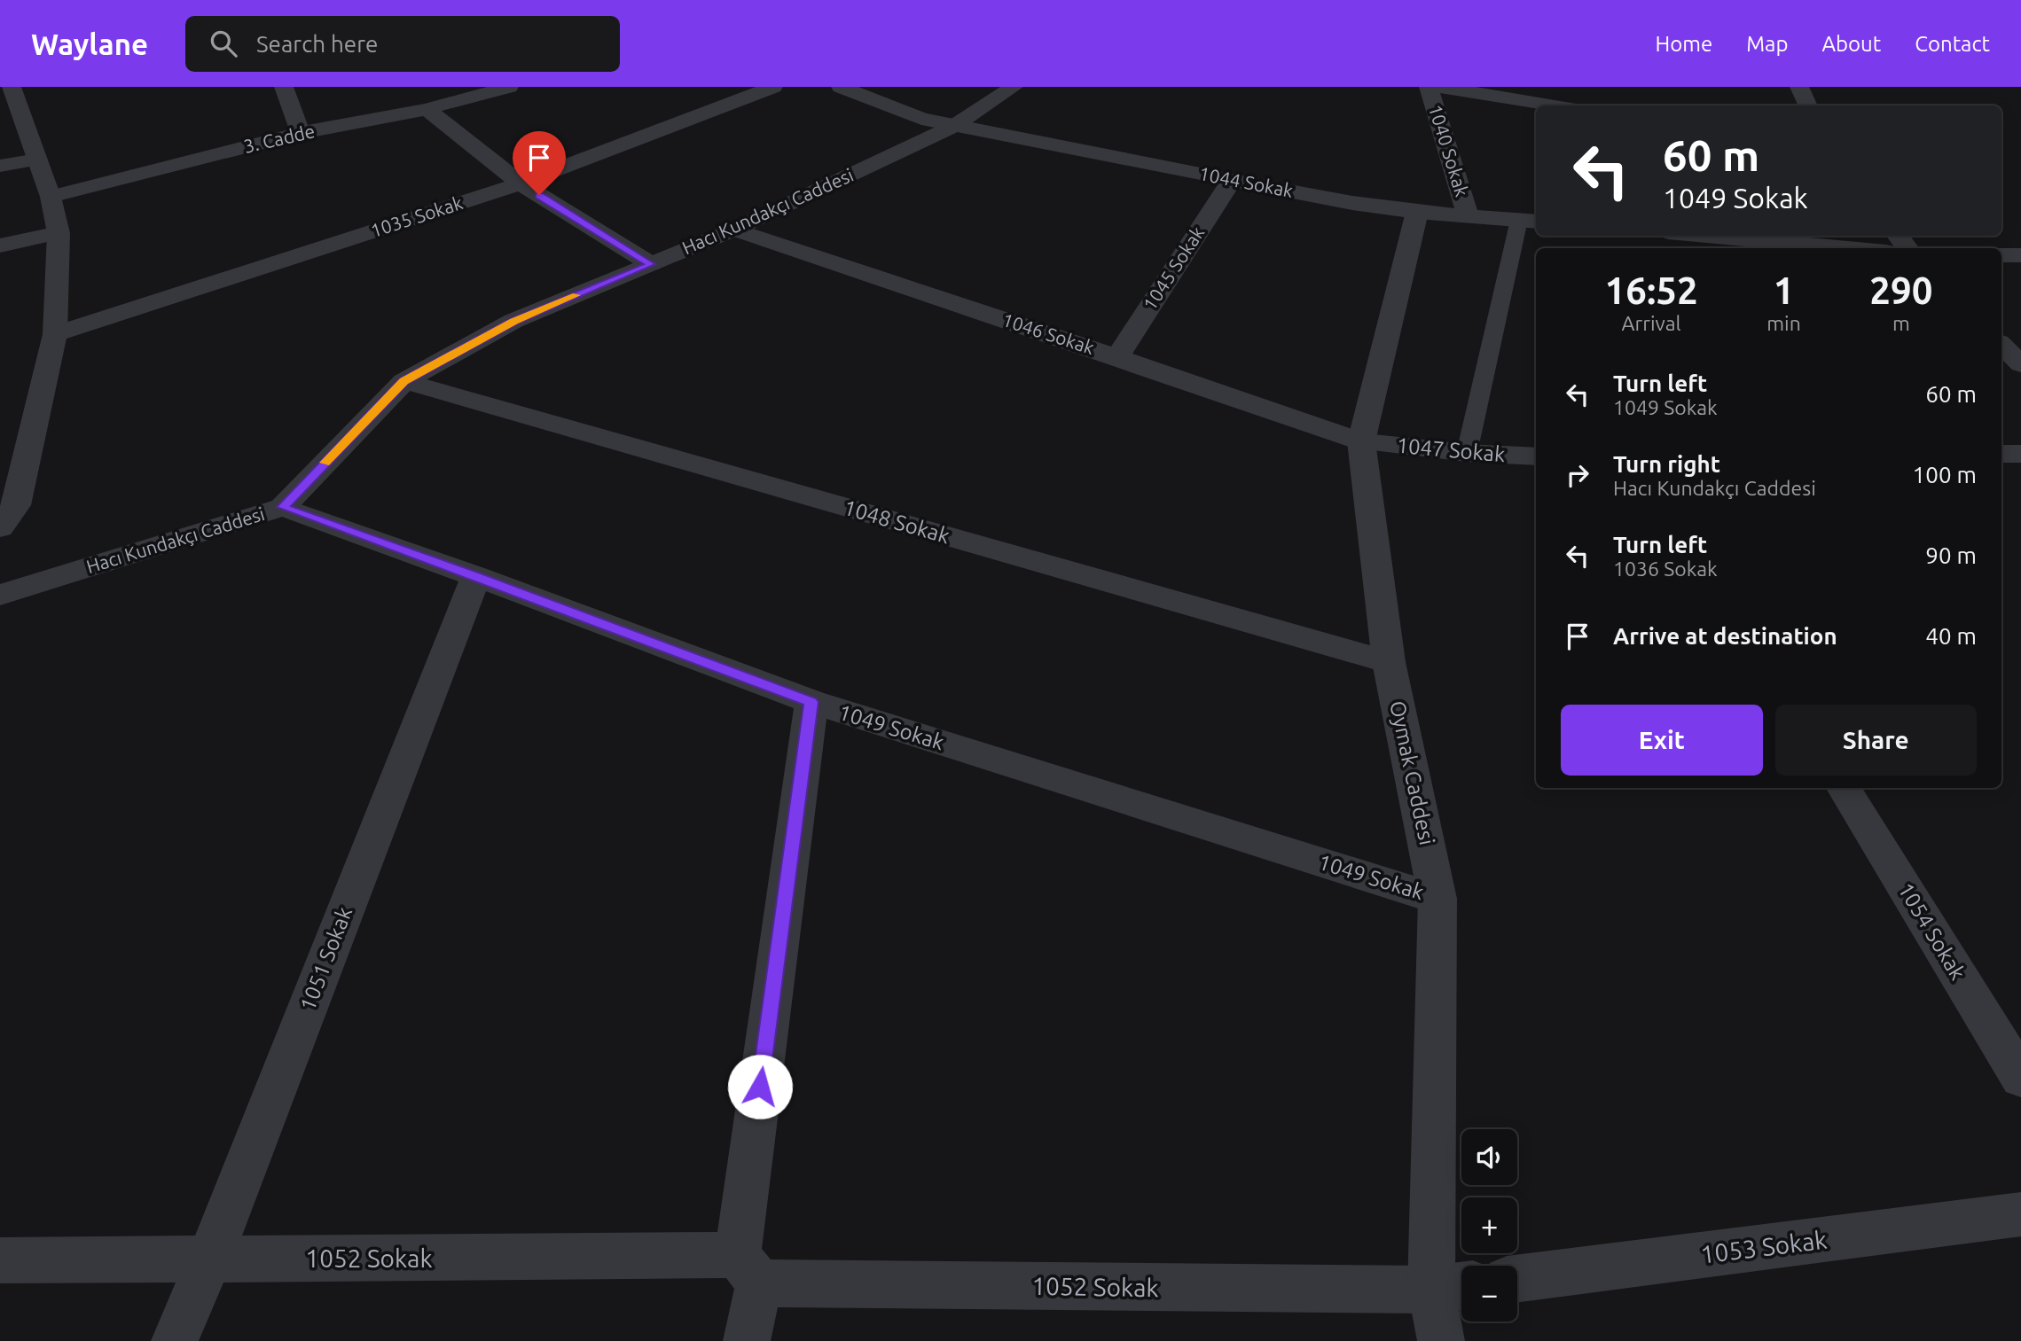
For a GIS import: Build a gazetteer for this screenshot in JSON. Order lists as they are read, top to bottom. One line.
{"streets":{"street":["3. Cadde","1040 Sokak","1044 Sokak","Hacı Kundakçı Caddesi","1035 Sokak","1045 Sokak","1046 Sokak","1047 Sokak","1048 Sokak","1049 Sokak","Oymak Caddesi","1054 Sokak","1051 Sokak","1053 Sokak","1052 Sokak"]},"crossings":[["1040 Sokak","1044 Sokak"],["1044 Sokak","Hacı Kundakçı Caddesi"],["1044 Sokak","1045 Sokak"],["1044 Sokak","Oymak Caddesi"],["Hacı Kundakçı Caddesi","1046 Sokak"],["Hacı Kundakçı Caddesi","1048 Sokak"],["Hacı Kundakçı Caddesi","1049 Sokak"],["1045 Sokak","1046 Sokak"],["1046 Sokak","1047 Sokak"],["1046 Sokak","Oymak Caddesi"],["1047 Sokak","Oymak Caddesi"],["1048 Sokak","Oymak Caddesi"],["1049 Sokak","Oymak Caddesi"],["1049 Sokak","1051 Sokak"],["Oymak Caddesi","1052 Sokak"],["1051 Sokak","1052 Sokak"]],"page":{"header":"Waylane","search":"Search here","nav":["Home","Map","About","Contact"],"turn":["60 m","1049 Sokak"],"eta":["16:52","Arrival","1","min","290","m"],"list":[{"name":"Turn left","note":"1049 Sokak","value":"60 m"},{"name":"Turn right","note":"Hacı Kundakçı Caddesi","value":"100 m"},{"name":"Turn left","note":"1036 Sokak","value":"90 m"},{"name":"Arrive at destination","value":"40 m"}],"buttons":["Exit","Share"],"map_buttons":["+","−"]}}
